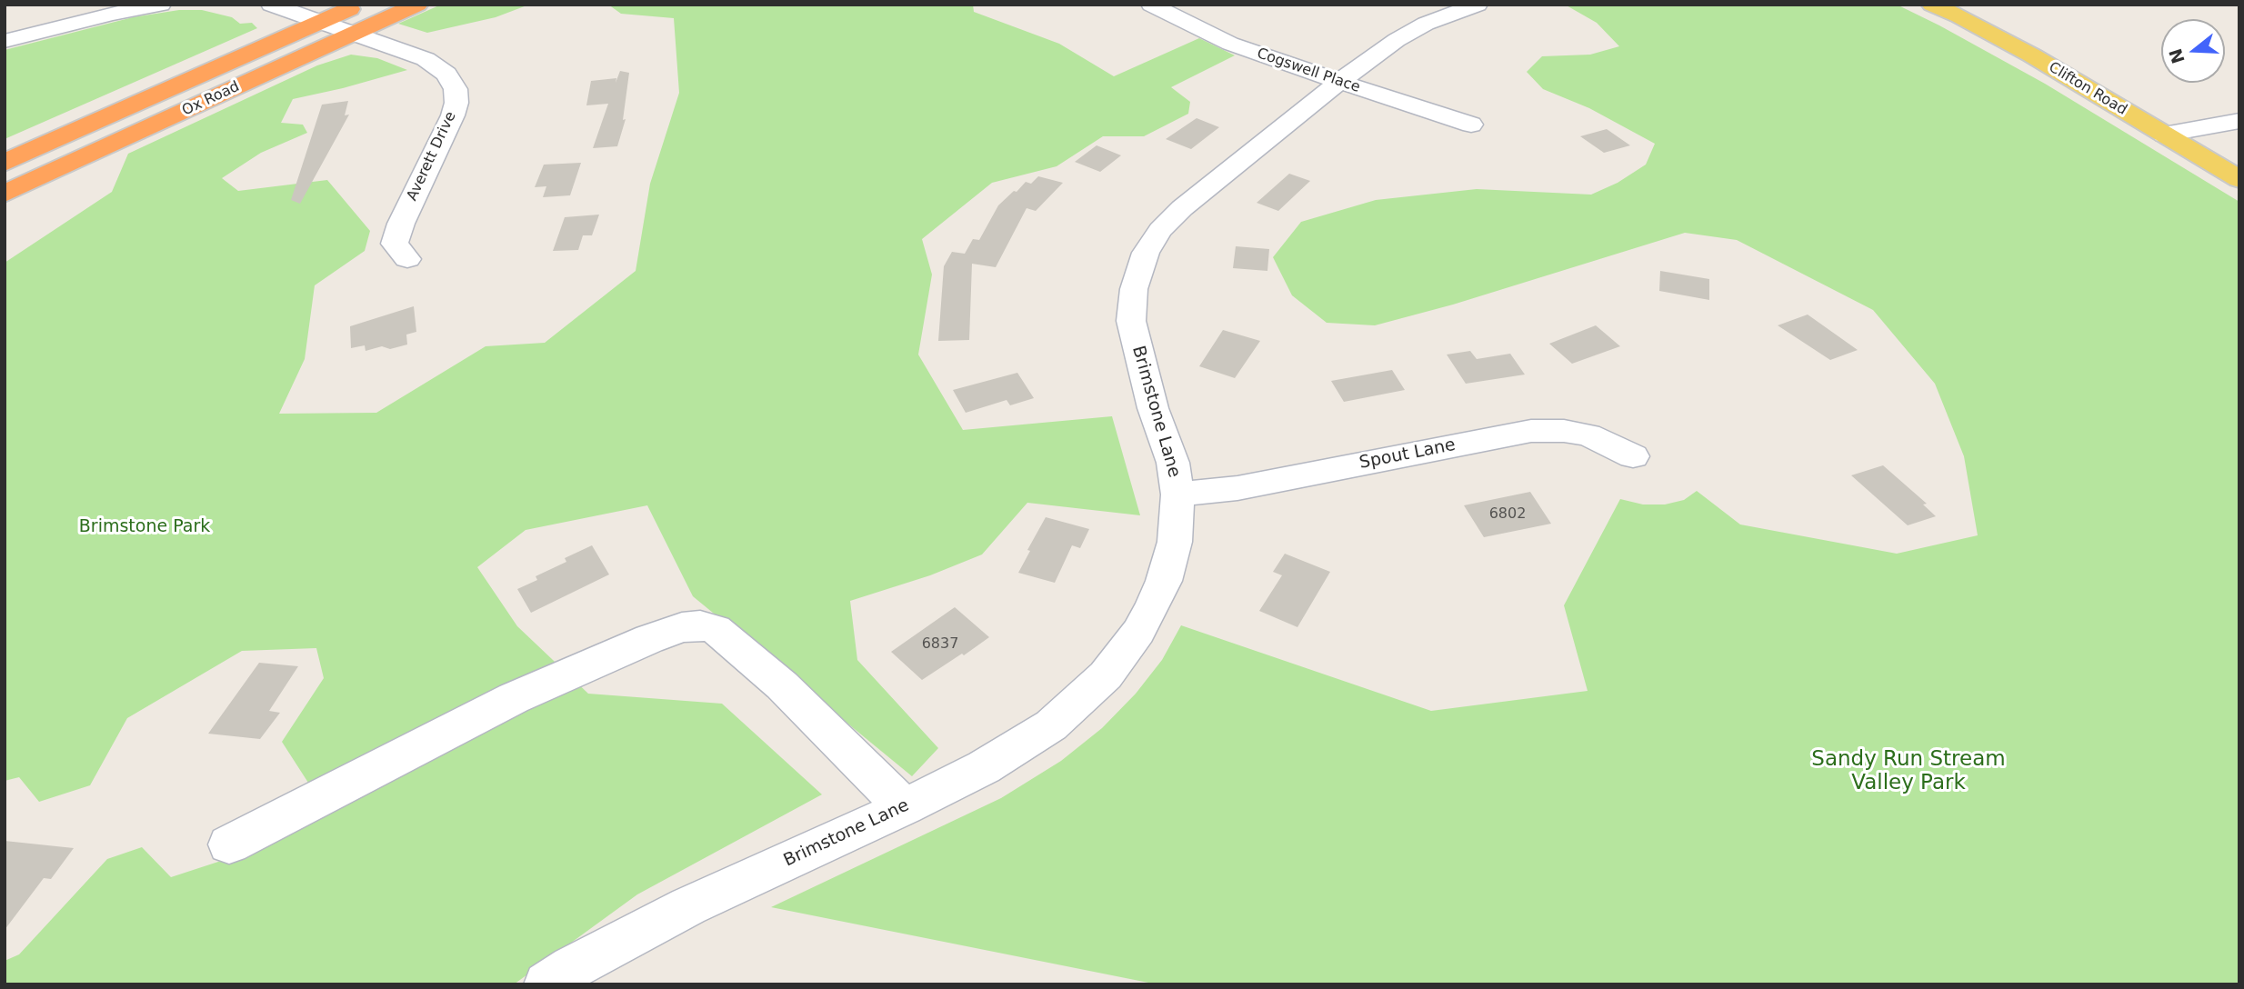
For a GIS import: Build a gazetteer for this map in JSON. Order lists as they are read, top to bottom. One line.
{"streets":{"highway":["Ox Road"],"main road":["Clifton Road"],"street":["Cogswell Place","Averett Drive","Brimstone Lane","Spout Lane"]},"crossings":[["Cogswell Place","Brimstone Lane"],["Ox Road","Averett Drive"],["Brimstone Lane","Spout Lane"]],"parks":["Brimstone Park","Sandy Run Stream Valley Park"],"house_numbers":["6802","6837"],"north":"left"}
